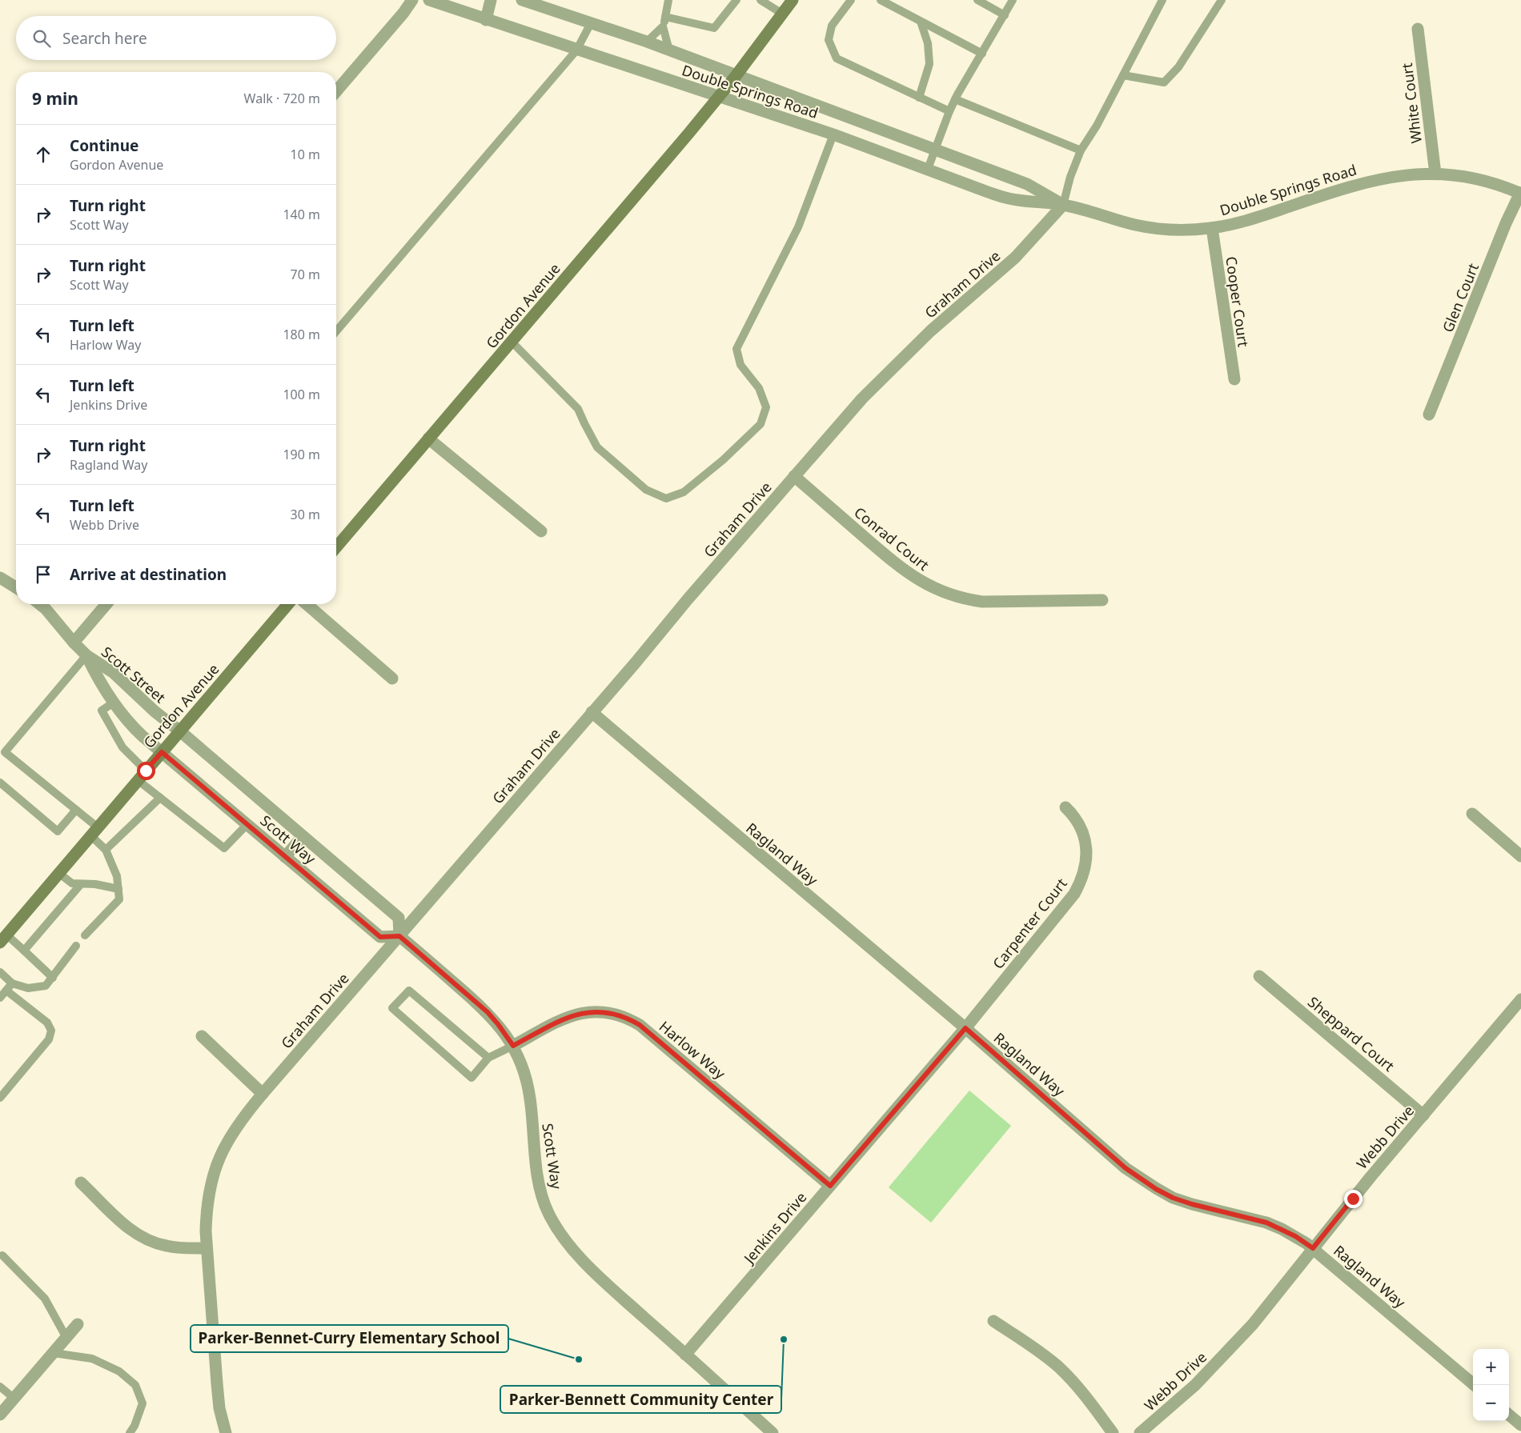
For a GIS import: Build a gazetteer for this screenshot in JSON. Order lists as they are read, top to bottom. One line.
{"streets":{"main road":["Gordon Avenue"],"street":["Double Springs Road","White Court","Graham Drive","Glen Court","Cooper Court","Conrad Court","Scott Street","Scott Way","Ragland Way","Carpenter Court","Sheppard Court","Harlow Way","Webb Drive","Jenkins Drive"]},"crossings":[["Double Springs Road","White Court"],["Double Springs Road","Graham Drive"],["Double Springs Road","Glen Court"],["Double Springs Road","Cooper Court"],["Double Springs Road","Gordon Avenue"],["Graham Drive","Conrad Court"],["Graham Drive","Scott Way"],["Graham Drive","Ragland Way"],["Gordon Avenue","Scott Street"],["Gordon Avenue","Scott Way"],["Scott Street","Scott Way"],["Scott Way","Harlow Way"],["Scott Way","Jenkins Drive"],["Ragland Way","Carpenter Court"],["Ragland Way","Webb Drive"],["Ragland Way","Jenkins Drive"],["Carpenter Court","Jenkins Drive"],["Sheppard Court","Webb Drive"],["Harlow Way","Jenkins Drive"]],"places":["Parker-Bennett Community Center","Parker-Bennet-Curry Elementary School"],"page":{"search":"Search here","heading":["9 min","Walk · 720 m"],"list":[["Continue","Gordon Avenue","10 m"],["Turn right","Scott Way","140 m"],["Turn right","Scott Way","70 m"],["Turn left","Harlow Way","180 m"],["Turn left","Jenkins Drive","100 m"],["Turn right","Ragland Way","190 m"],["Turn left","Webb Drive","30 m"],"Arrive at destination"],"map_buttons":["+","−"]}}
